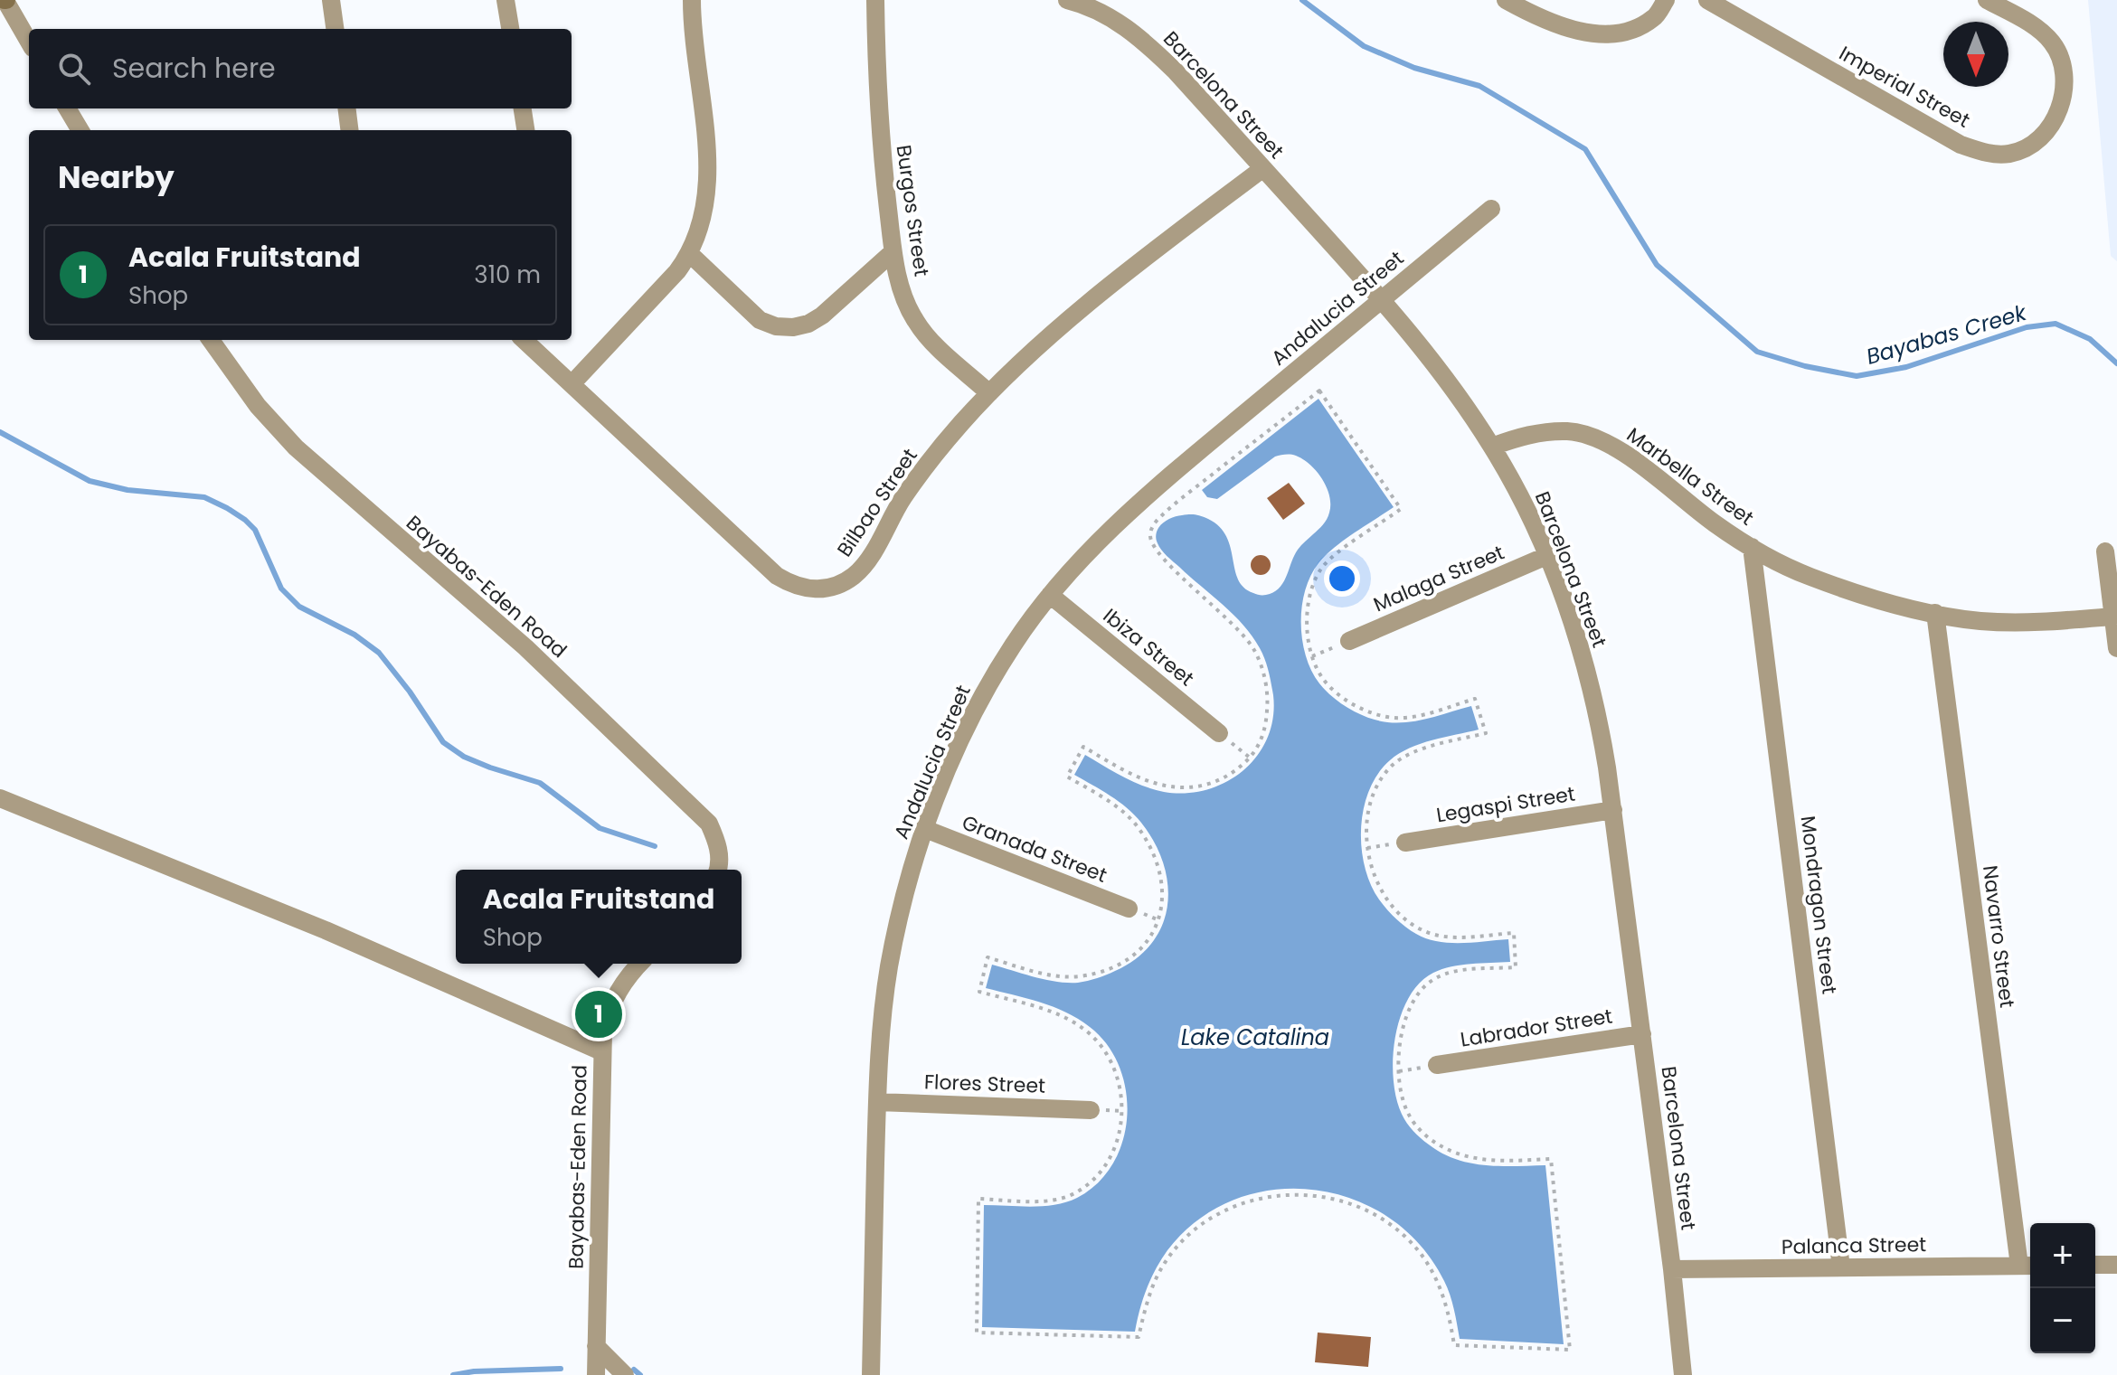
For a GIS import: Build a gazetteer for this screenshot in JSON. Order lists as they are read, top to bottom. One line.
{"streets":{"street":["Imperial Street","Barcelona Street","Burgos Street","Andalucia Street","Marbella Street","Bilbao Street","Malaga Street","Bayabas-Eden Road","Ibiza Street","Legaspi Street","Granada Street","Mondragon Street","Navarro Street","Labrador Street","Flores Street","Palanca Street"]},"crossings":[["Barcelona Street","Andalucia Street"],["Barcelona Street","Marbella Street"],["Barcelona Street","Bilbao Street"],["Barcelona Street","Malaga Street"],["Barcelona Street","Legaspi Street"],["Barcelona Street","Labrador Street"],["Barcelona Street","Palanca Street"],["Burgos Street","Bilbao Street"],["Andalucia Street","Ibiza Street"],["Andalucia Street","Granada Street"],["Andalucia Street","Flores Street"],["Marbella Street","Mondragon Street"],["Marbella Street","Navarro Street"],["Mondragon Street","Palanca Street"],["Navarro Street","Palanca Street"]],"water":["Bayabas Creek","Lake Catalina"],"north":"bottom","page":{"search":"Search here","heading":"Nearby","list":[{"mark":"1","name":"Acala Fruitstand","note":"Shop","value":"310 m"}],"popup":["Acala Fruitstand","Shop"],"pins":"1","map_buttons":["+","−"]}}
